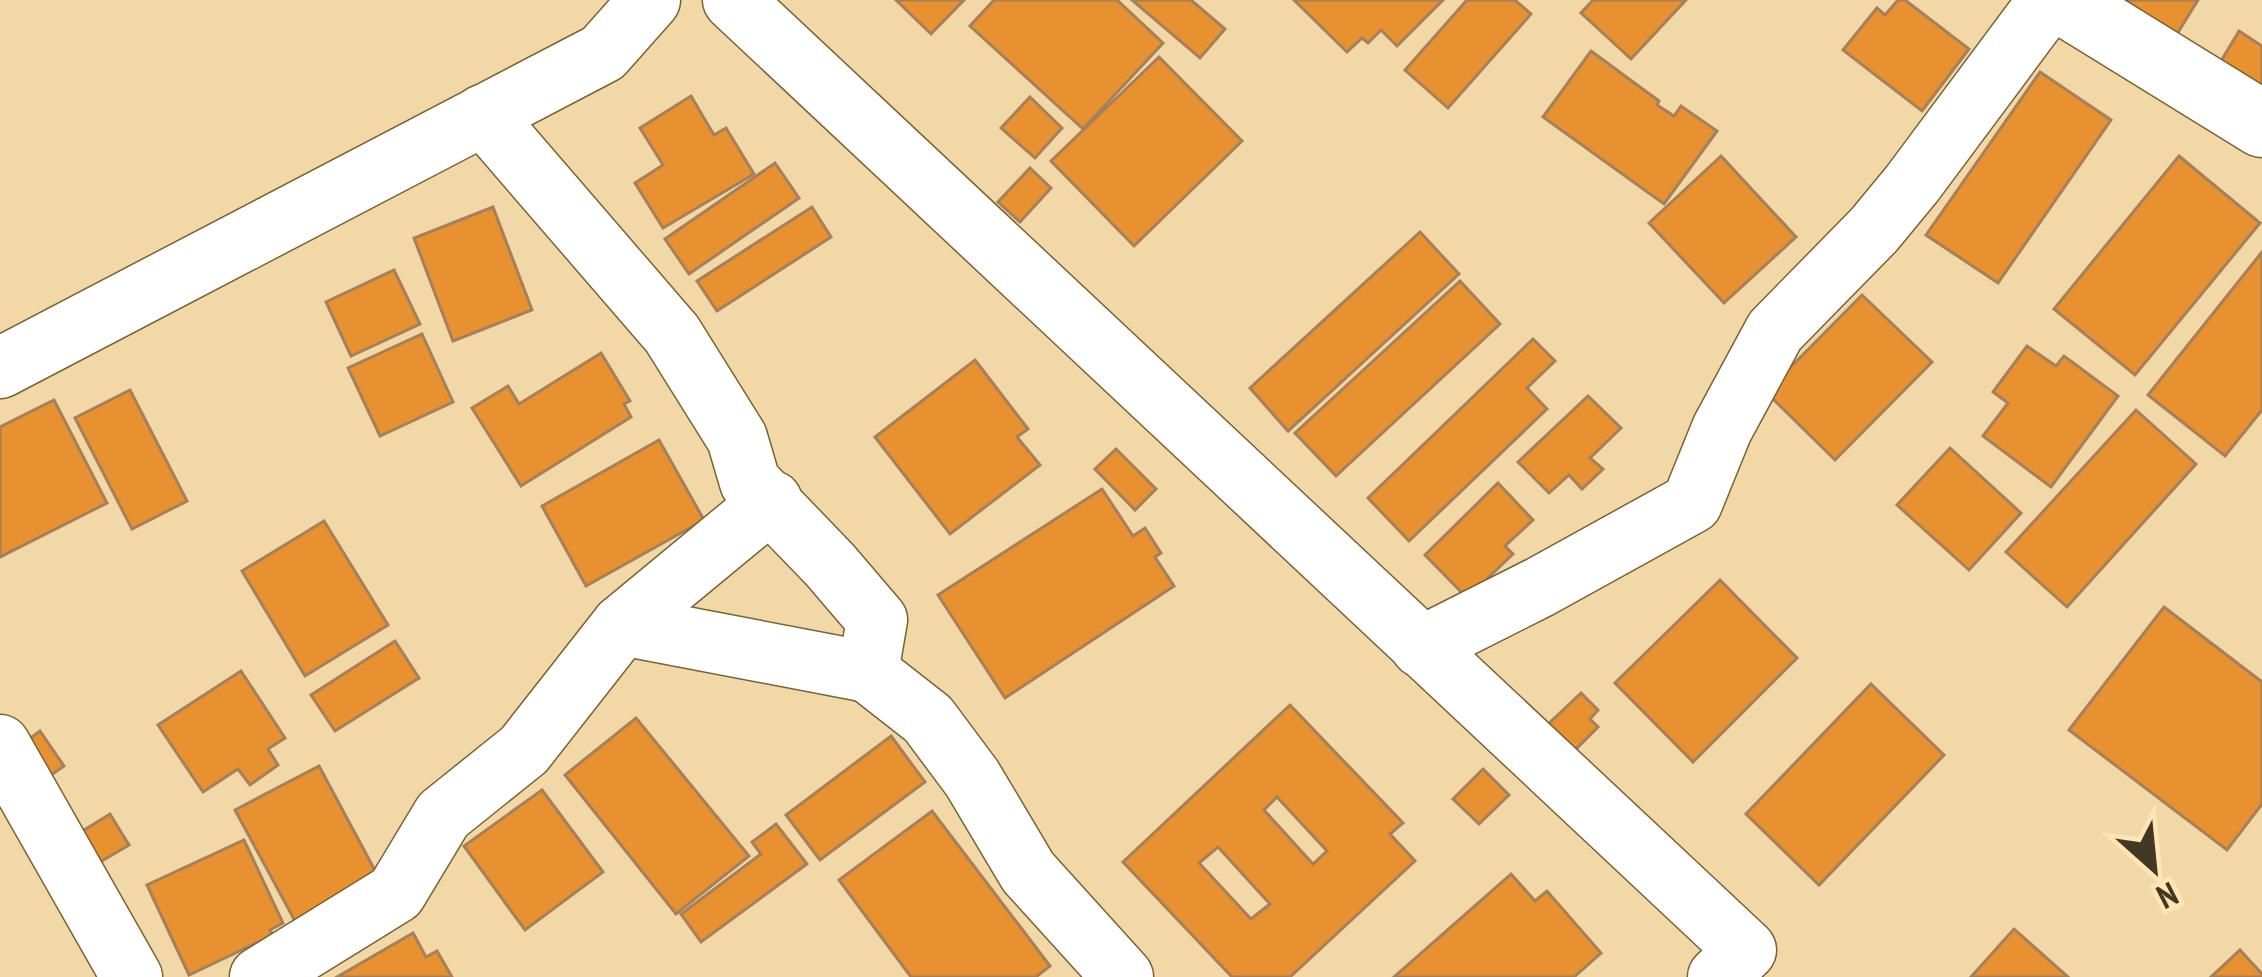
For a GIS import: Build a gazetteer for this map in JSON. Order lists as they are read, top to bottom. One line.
{"north":"bottom right"}
